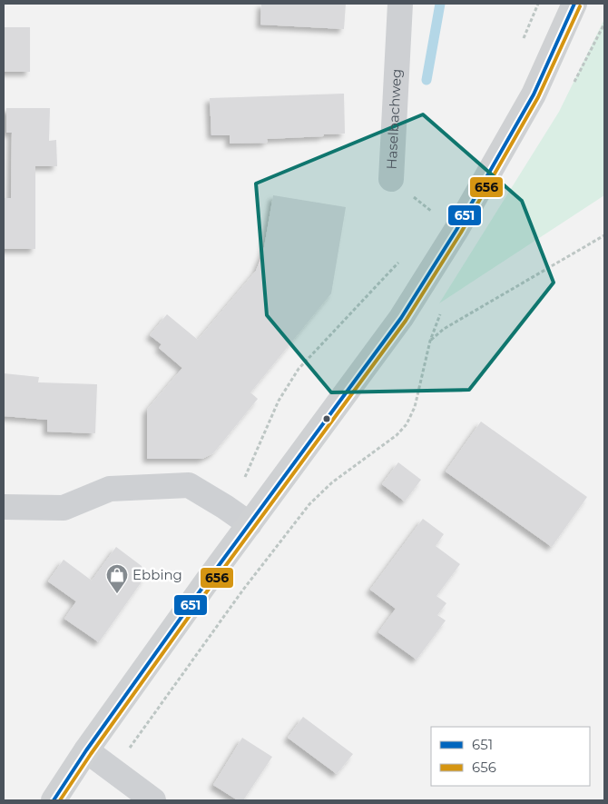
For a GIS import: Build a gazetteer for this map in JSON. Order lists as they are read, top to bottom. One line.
{"streets":{"street":["Haselbachweg"]},"places":{"shop":["Ebbing"]},"lines":["transit line 651","transit line 656"],"legend":["651","656"]}
